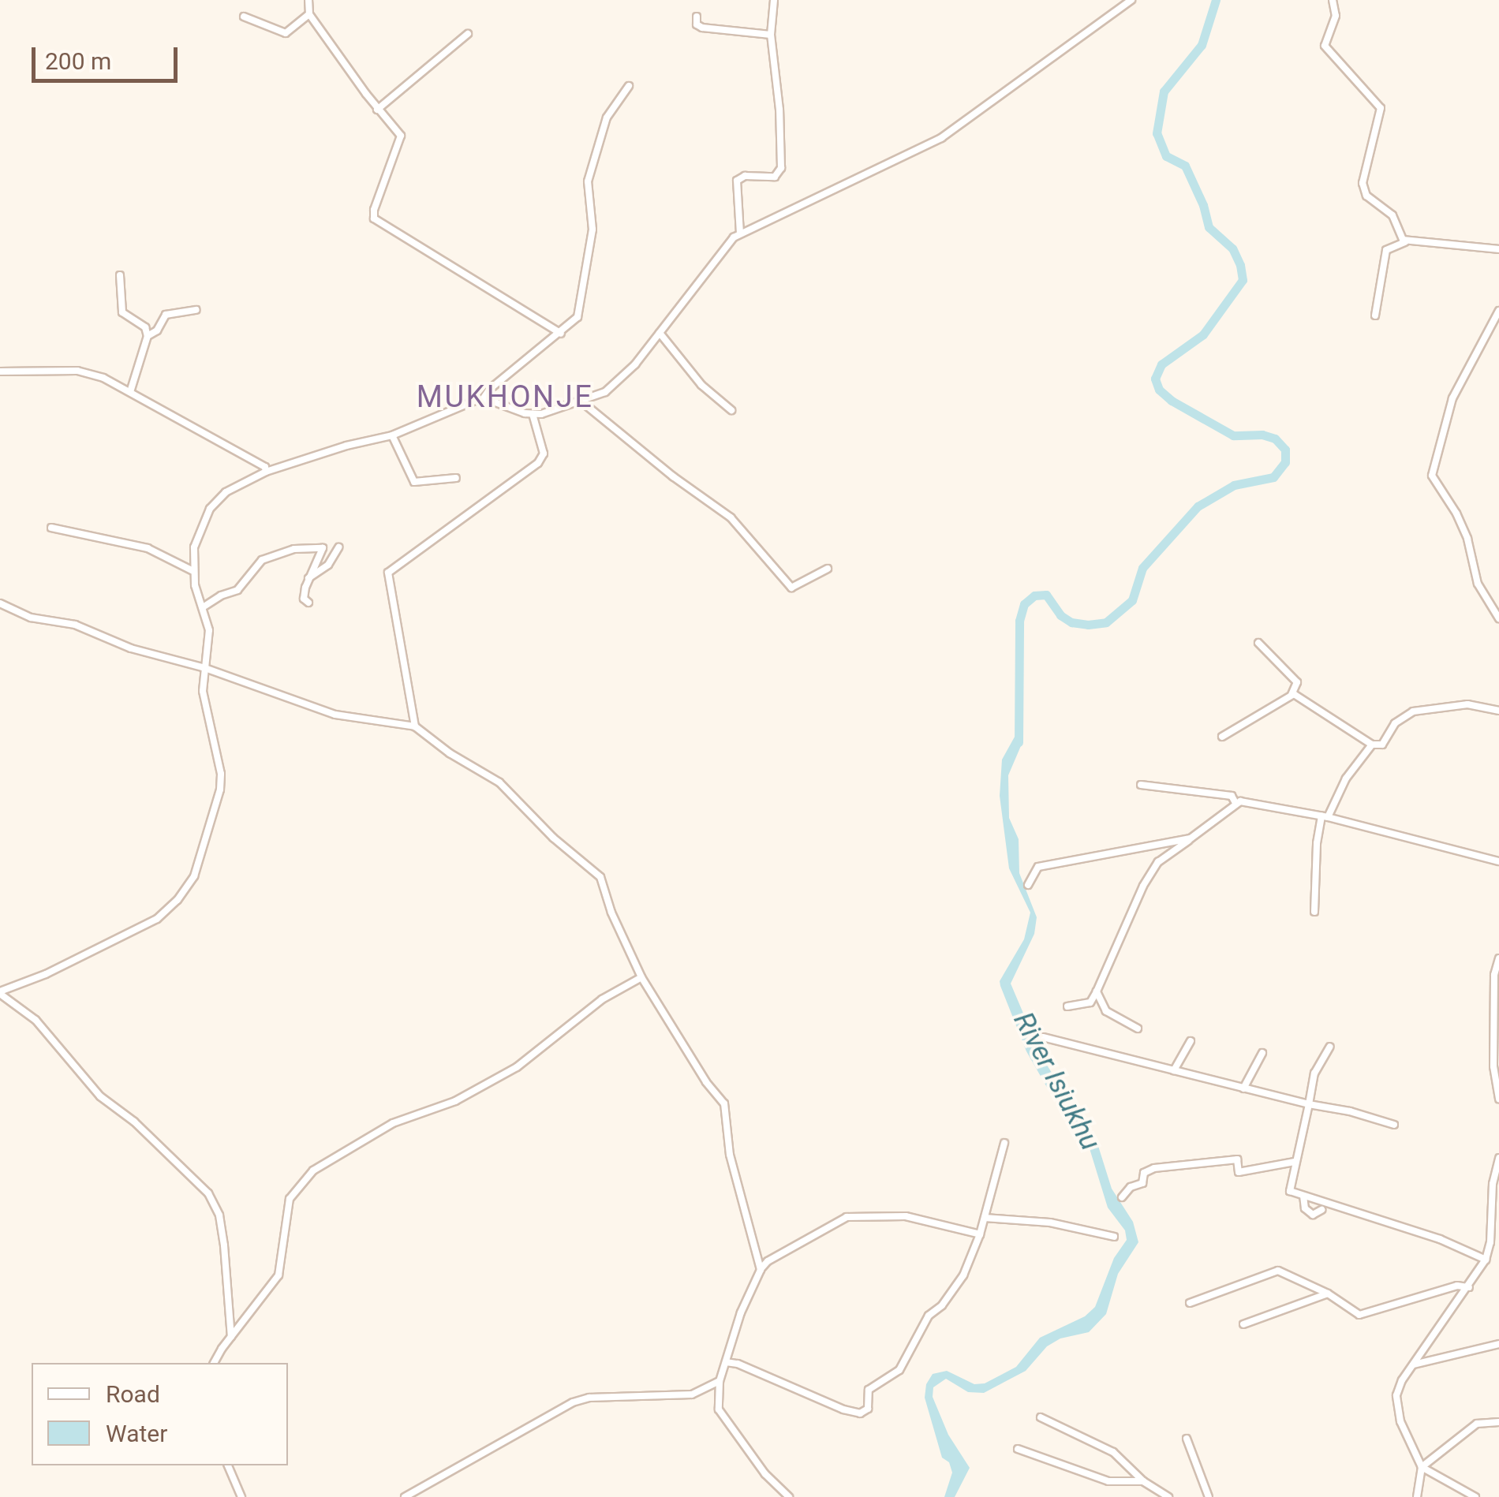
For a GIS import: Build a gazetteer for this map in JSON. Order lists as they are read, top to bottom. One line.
{"districts":["MUKHONJE"],"water":["River Isiukhu"],"legend":["Road","Water"],"scale_bar":"200 m"}
